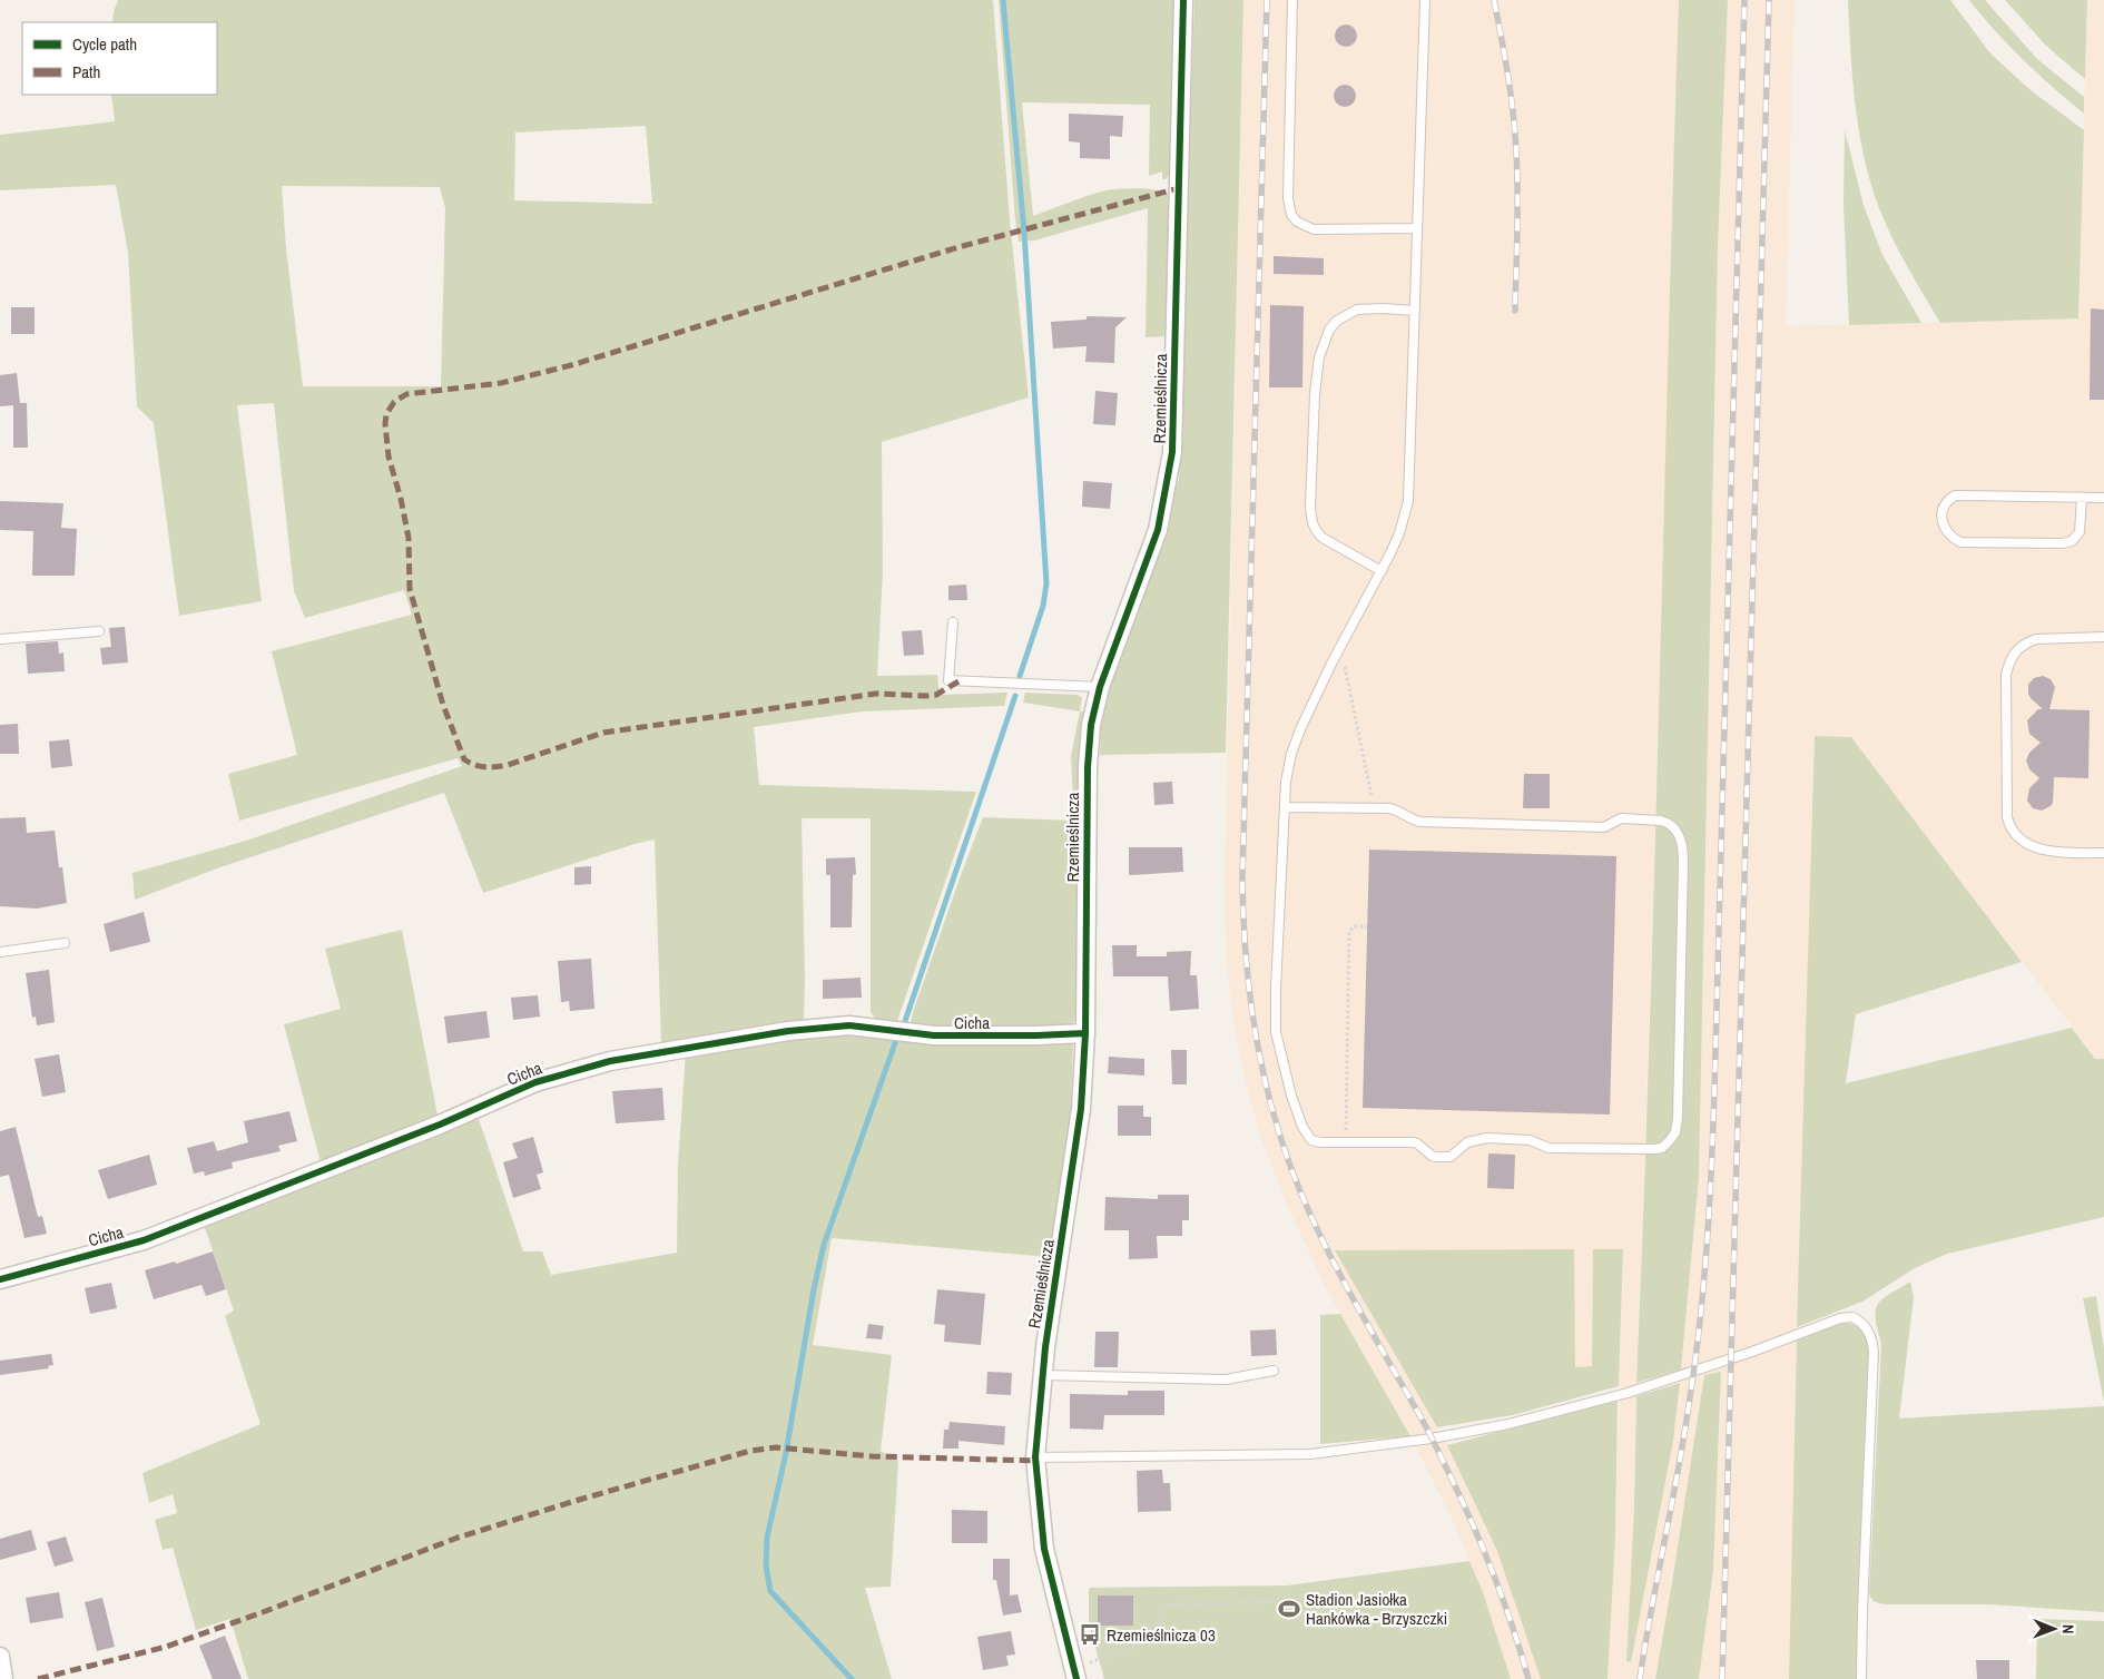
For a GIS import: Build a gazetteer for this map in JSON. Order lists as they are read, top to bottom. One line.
{"streets":{"street":["Rzemieślnicza","Cicha"]},"crossings":[["Rzemieślnicza","Cicha"]],"places":{"sports":["Stadion Jasiołka Hankówka - Brzyszczki"],"bus stop":["Rzemieślnicza 03"]},"legend":["Cycle path","Path"],"north":"right"}
